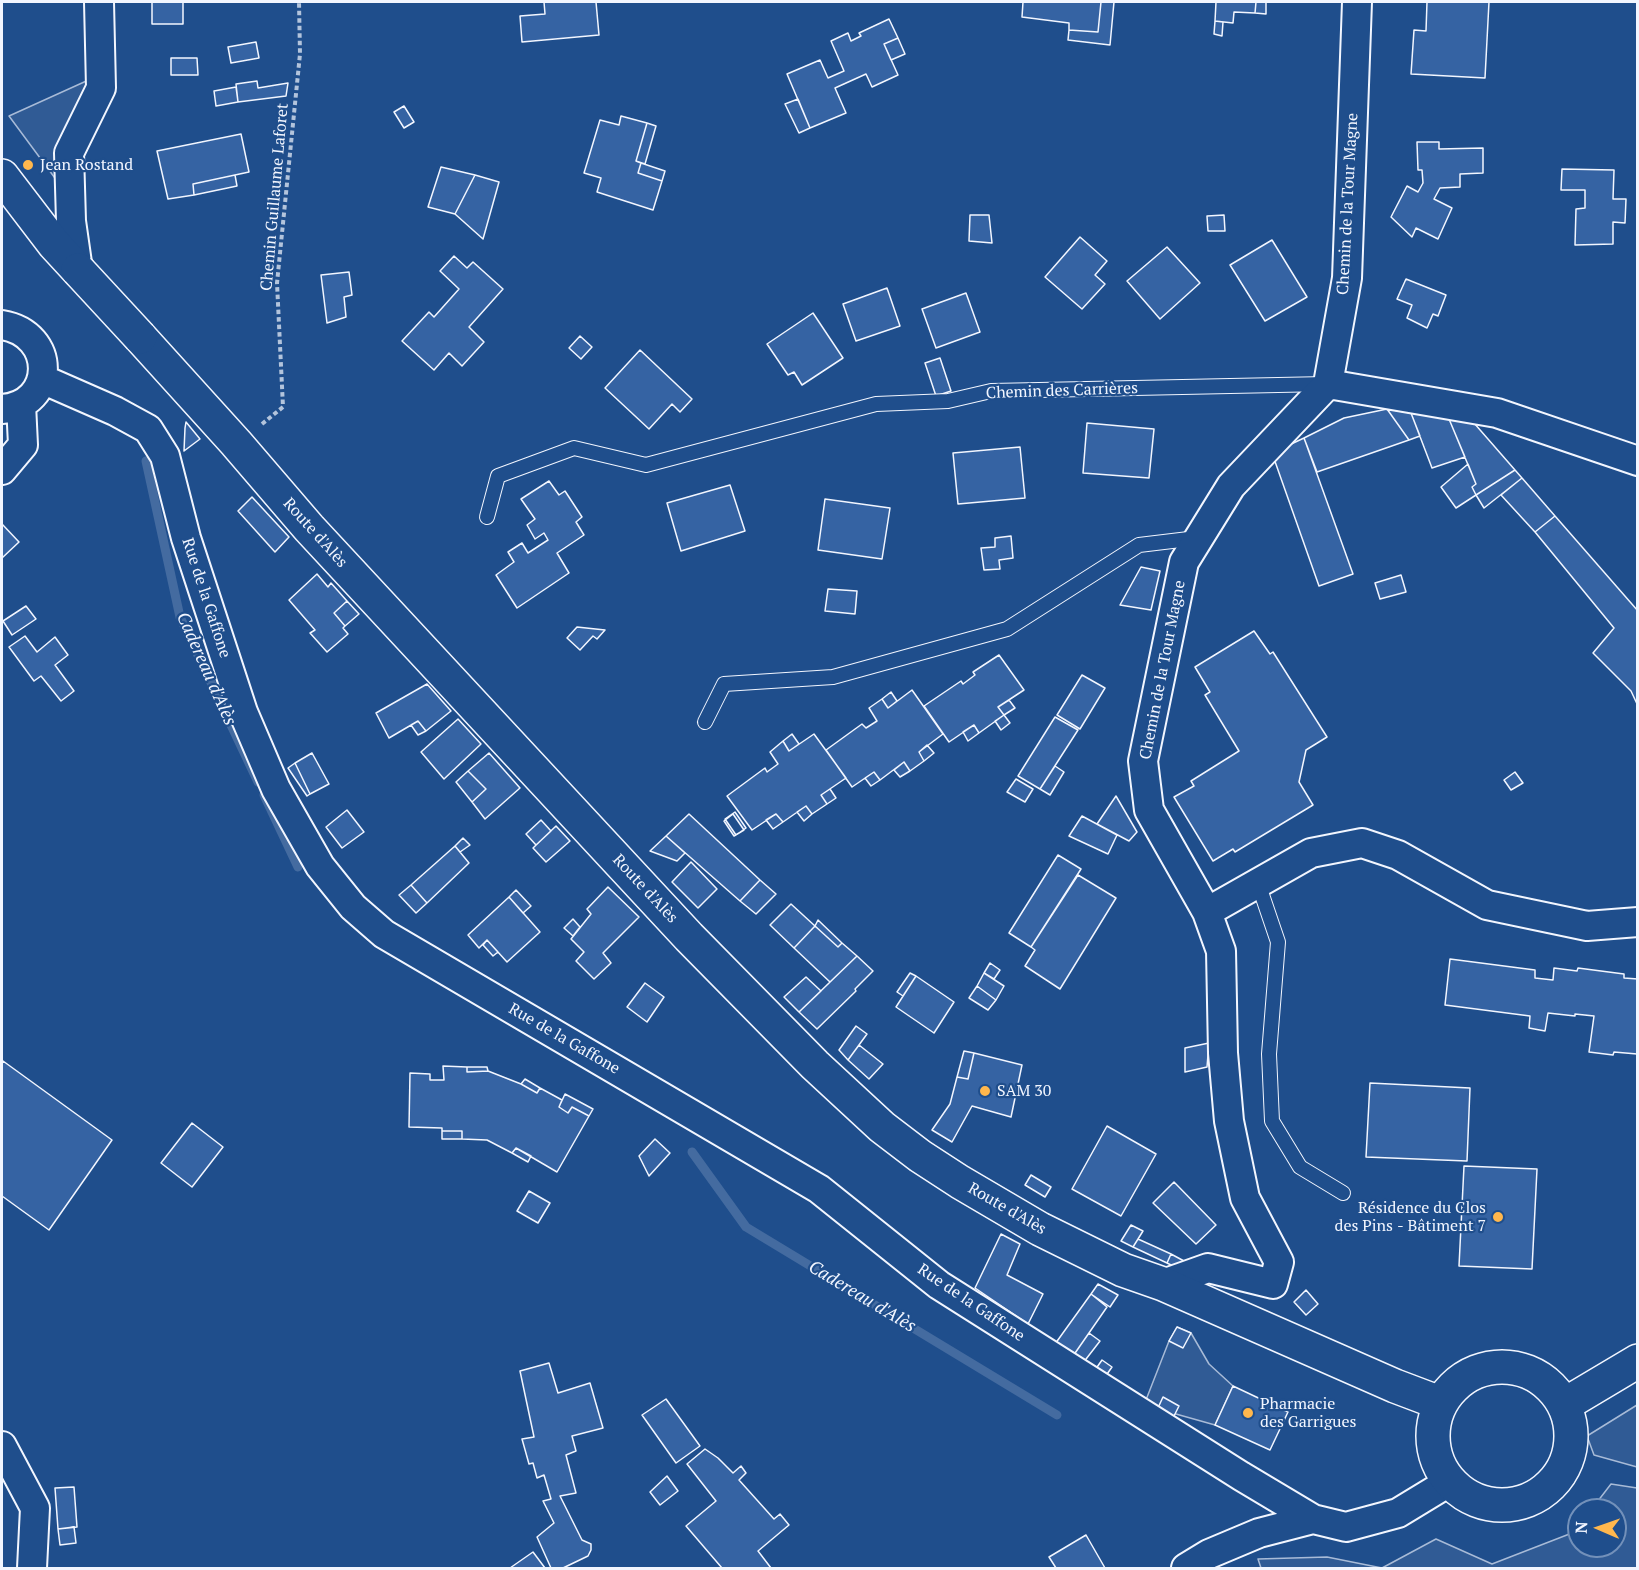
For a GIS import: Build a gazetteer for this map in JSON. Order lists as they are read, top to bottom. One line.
{"streets":{"main road":["Route d'Alès"],"street":["Chemin de la Tour Magne","Chemin des Carrières","Rue de la Gaffone"],"path":["Chemin Guillaume Laforet"]},"crossings":[["Chemin Guillaume Laforet","Route d'Alès"],["Chemin de la Tour Magne","Chemin des Carrières"],["Chemin de la Tour Magne","Route d'Alès"]],"water":["Cadereau d'Alès"],"places":["Jean Rostand","SAM 30","Résidence du Clos des Pins - Bâtiment 7","Pharmacie des Garrigues"],"north":"left"}
